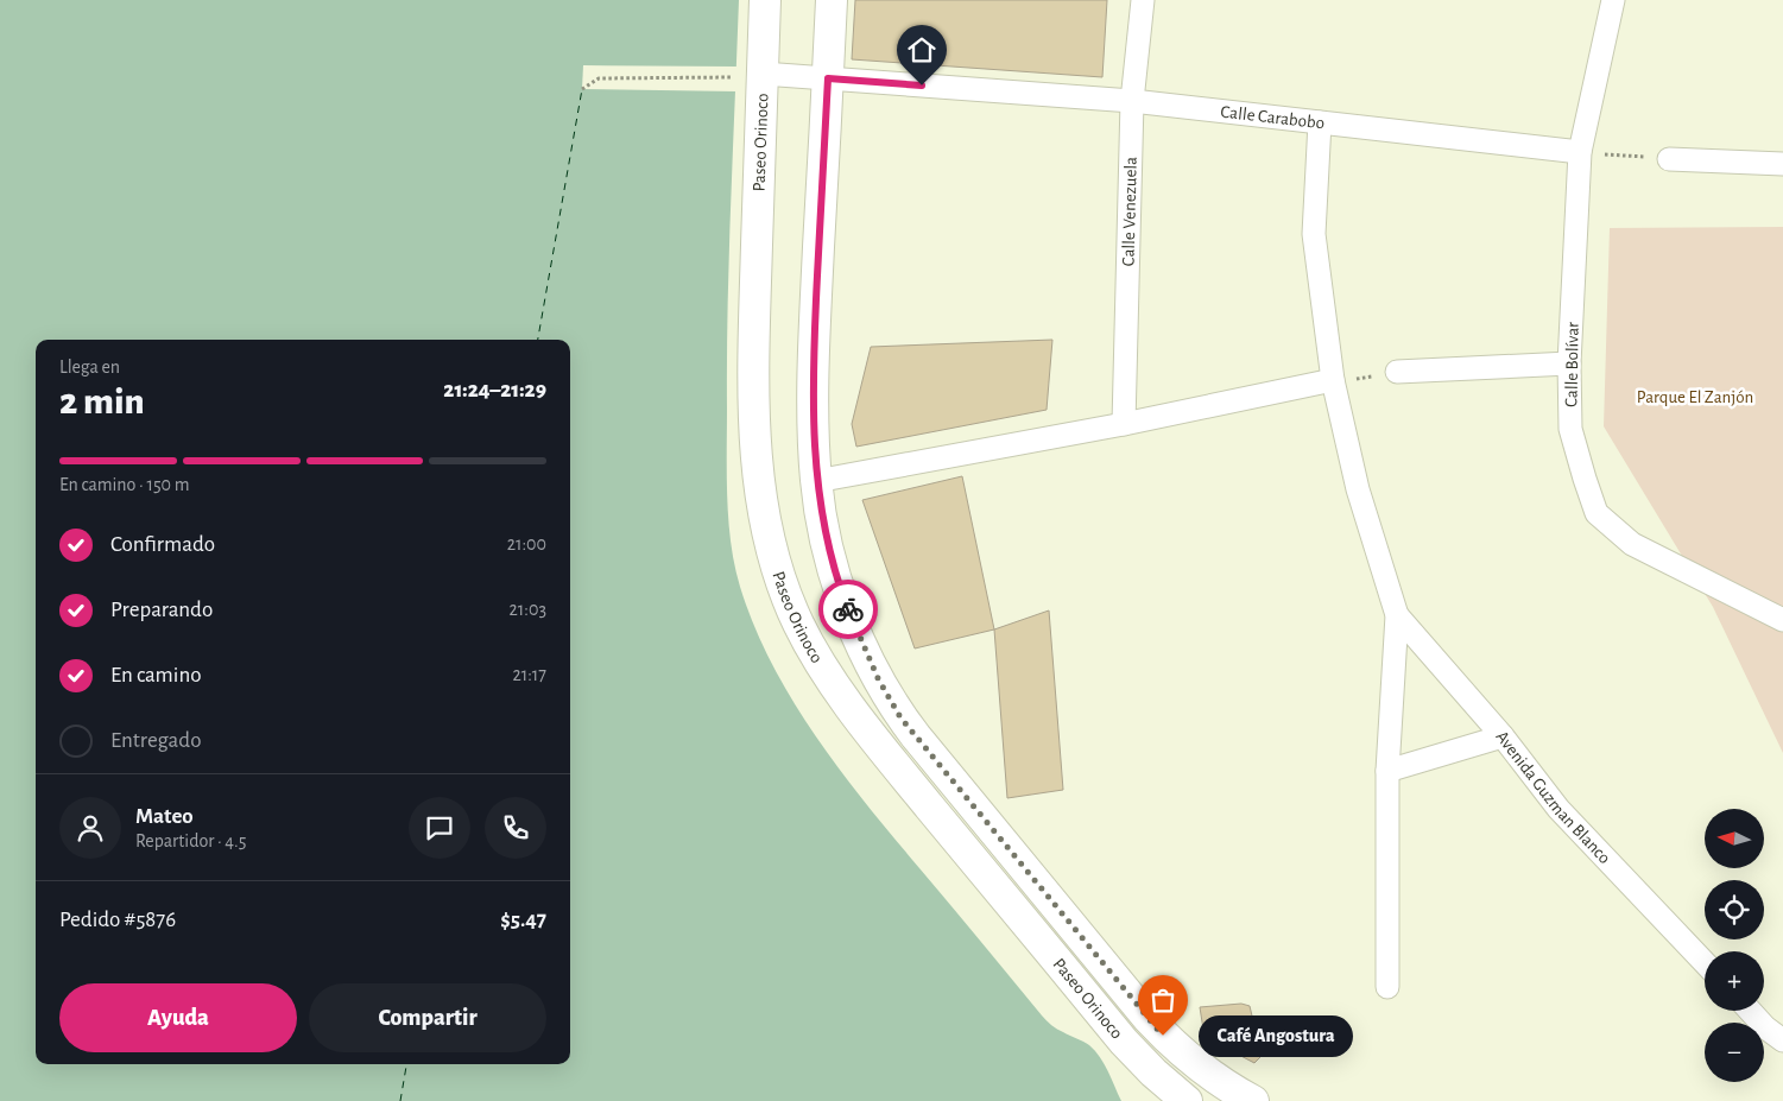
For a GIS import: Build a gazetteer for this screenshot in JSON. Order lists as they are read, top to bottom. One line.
{"streets":{"street":["Calle Carabobo","Paseo Orinoco","Calle Venezuela","Calle Bolívar","Avenida Guzman Blanco"]},"crossings":[["Calle Carabobo","Paseo Orinoco"],["Calle Carabobo","Calle Venezuela"],["Calle Carabobo","Calle Bolívar"]],"parks":["Parque El Zanjón"],"places":["Café Angostura"],"north":"left","page":{"heading":["2 min","Llega en","21:24–21:29"],"panel":["Mateo","Repartidor · 4.5","Pedido #5876","$5.47"],"bar":"En camino · 150 m","list":[["Confirmado","21:00"],["Preparando","21:03"],["En camino","21:17"],"Entregado"],"map_buttons":["+","−"],"buttons":["Ayuda","Compartir"],"bubble":"Café Angostura"}}
